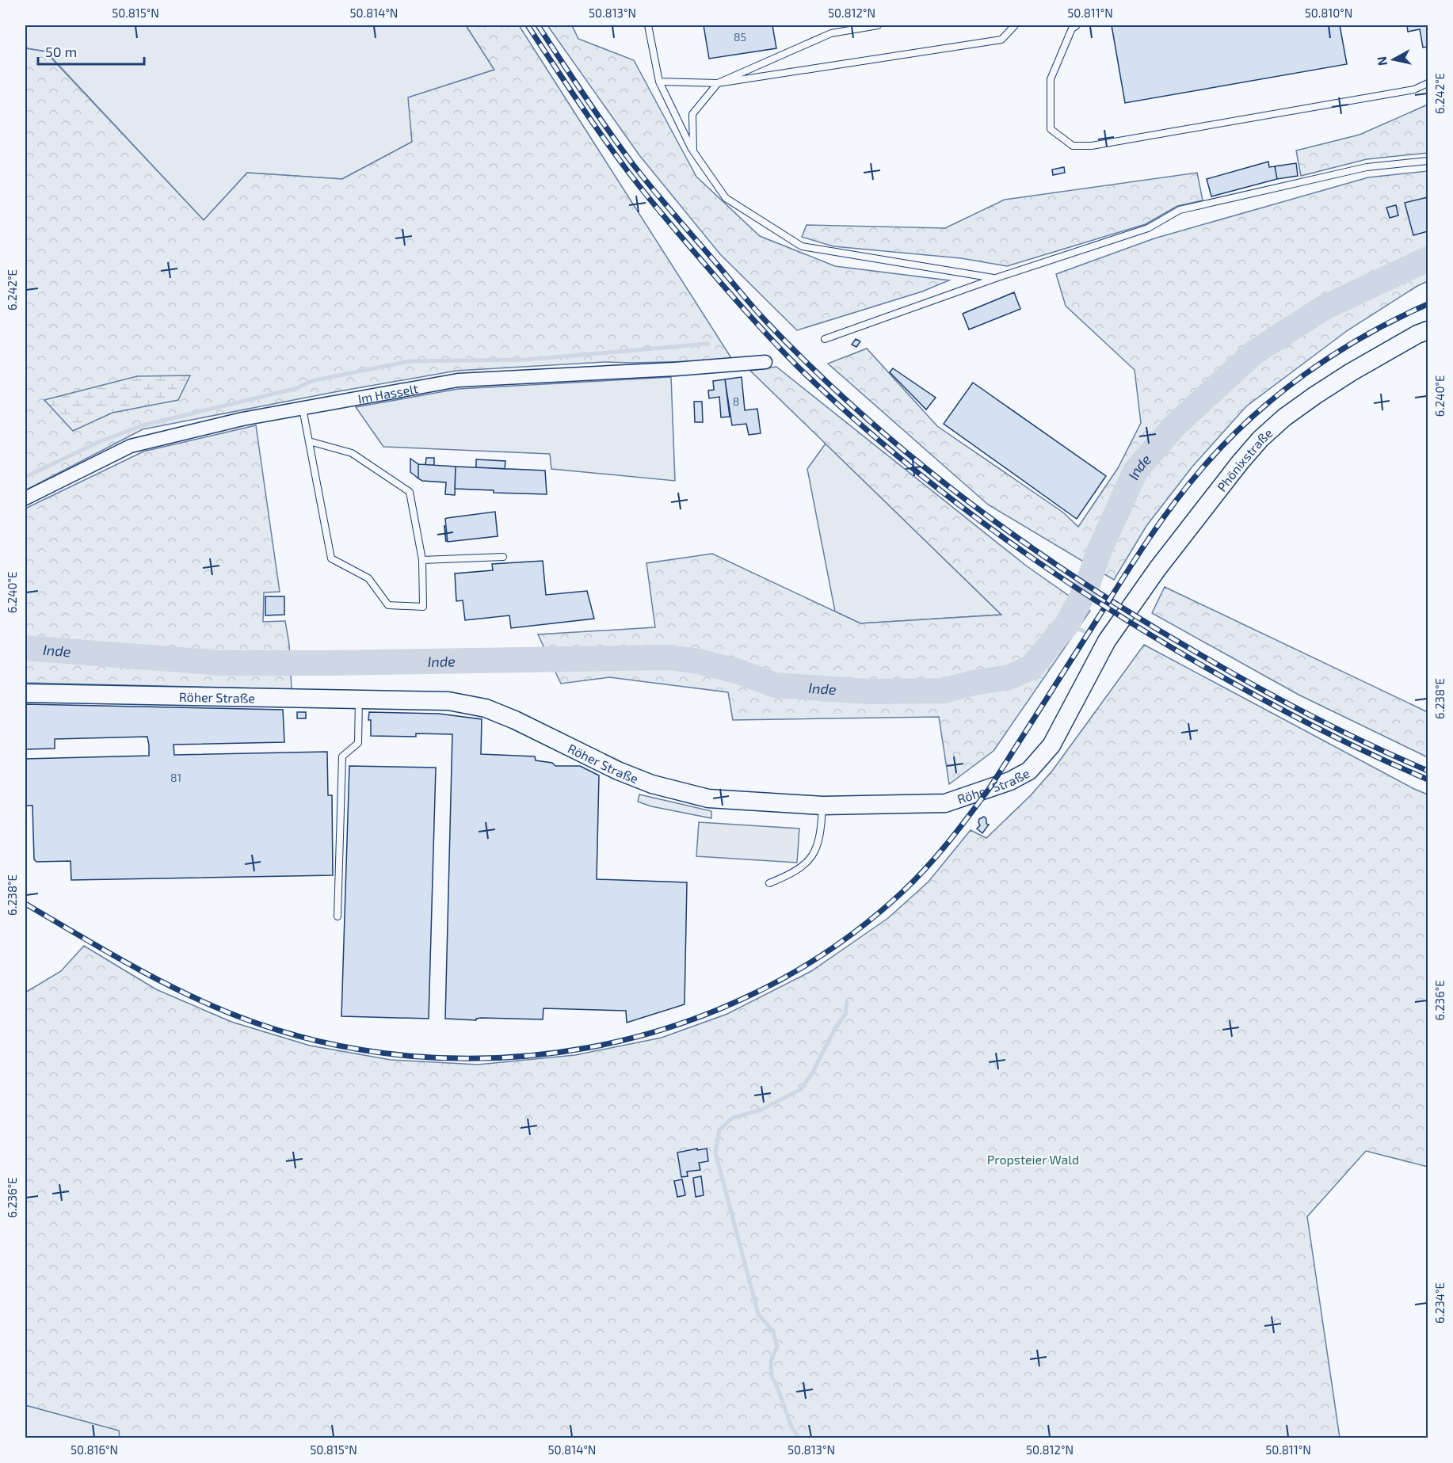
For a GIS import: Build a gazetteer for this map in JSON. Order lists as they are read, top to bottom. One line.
{"streets":{"main road":["Phönixstraße","Röher Straße"],"street":["Im Hasselt"]},"crossings":[["Phönixstraße","Röher Straße"]],"water":["Inde"],"parks":["Propsteier Wald"],"house_numbers":["85","8","81"],"scale_bar":"50 m","north":"left","coordinates":["50.815°N","50.814°N","50.813°N","50.812°N","50.811°N","50.810°N","6.242°E","6.240°E","6.238°E","6.236°E","6.234°E","50.816°N"]}
